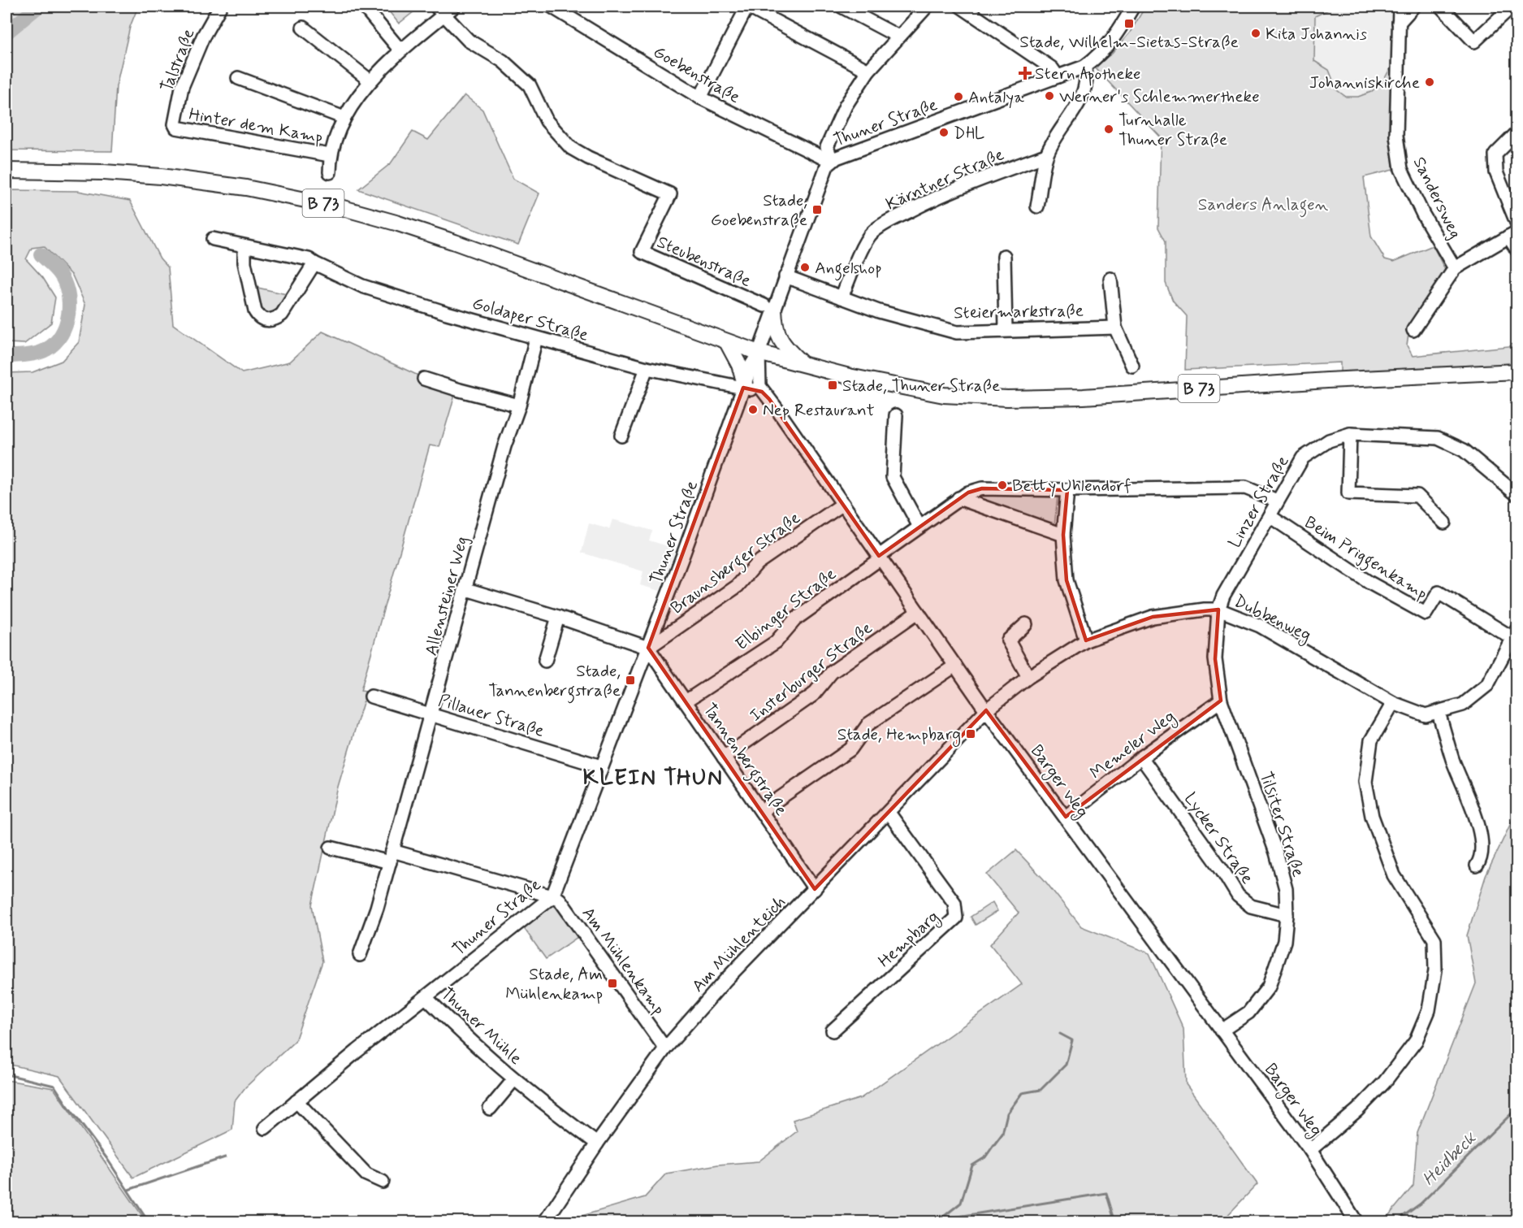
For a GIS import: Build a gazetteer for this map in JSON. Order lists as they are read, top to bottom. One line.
{"streets":{"main road":["B 73"],"street":["Talstraße","Goebenstraße","Thuner Straße","Hinter dem Kamp","Kärntner Straße","Sandersweg","Steubenstraße","Steiermarkstraße","Goldaper Straße","Linzer Straße","Beim Priggenkamp","Braunsberger Straße","Allensteiner Weg","Elbinger Straße","Dubbenweg","Insterburger Straße","Pillauer Straße","Memeler Weg","Tannenbergstraße","Barger Weg","Tilsiter Straße","Lycker Straße","Hempbarg","Am Mühlenteich","Am Mühlenkamp","Thuner Mühle"]},"crossings":[["Talstraße","Hinter dem Kamp"],["Goebenstraße","Thuner Straße"],["Thuner Straße","B 73"],["Thuner Straße","Steubenstraße"],["Thuner Straße","Steiermarkstraße"],["Thuner Straße","Goldaper Straße"],["Thuner Straße","Braunsberger Straße"],["Thuner Straße","Pillauer Straße"],["Thuner Straße","Tannenbergstraße"],["Thuner Straße","Am Mühlenkamp"],["Thuner Straße","Thuner Mühle"],["Kärntner Straße","Steiermarkstraße"],["Goldaper Straße","Allensteiner Weg"],["Goldaper Straße","Barger Weg"],["Linzer Straße","Beim Priggenkamp"],["Linzer Straße","Elbinger Straße"],["Linzer Straße","Dubbenweg"],["Linzer Straße","Tilsiter Straße"],["Beim Priggenkamp","Dubbenweg"],["Braunsberger Straße","Tannenbergstraße"],["Braunsberger Straße","Barger Weg"],["Allensteiner Weg","Pillauer Straße"],["Elbinger Straße","Tannenbergstraße"],["Elbinger Straße","Barger Weg"],["Dubbenweg","Barger Weg"],["Dubbenweg","Tilsiter Straße"],["Dubbenweg","Am Mühlenteich"],["Insterburger Straße","Tannenbergstraße"],["Insterburger Straße","Barger Weg"],["Memeler Weg","Barger Weg"],["Memeler Weg","Tilsiter Straße"],["Memeler Weg","Lycker Straße"],["Tannenbergstraße","Am Mühlenteich"],["Barger Weg","Tilsiter Straße"],["Barger Weg","Am Mühlenteich"],["Tilsiter Straße","Lycker Straße"],["Hempbarg","Am Mühlenteich"],["Am Mühlenteich","Am Mühlenkamp"],["Am Mühlenteich","Thuner Mühle"]],"districts":["KLEIN THUN"],"water":["Heidbeck"],"parks":["Sanders Anlagen"],"places":{"transit":["Stade, Wilhelm-Sietas-Straße","Stade, Goebenstraße","Stade, Thuner Straße","Stade, Tannenbergstraße","Stade, Hempbarg","Stade, Am Mühlenkamp"],"other":["Kita Johannis","Johanniskirche","Werner's Schlemmertheke","Antalya","Turnhalle Thuner Straße","DHL","Angelshop","Nep Restaurant","Betty Uhlendorf"],"health":["Stern Apotheke"]}}
